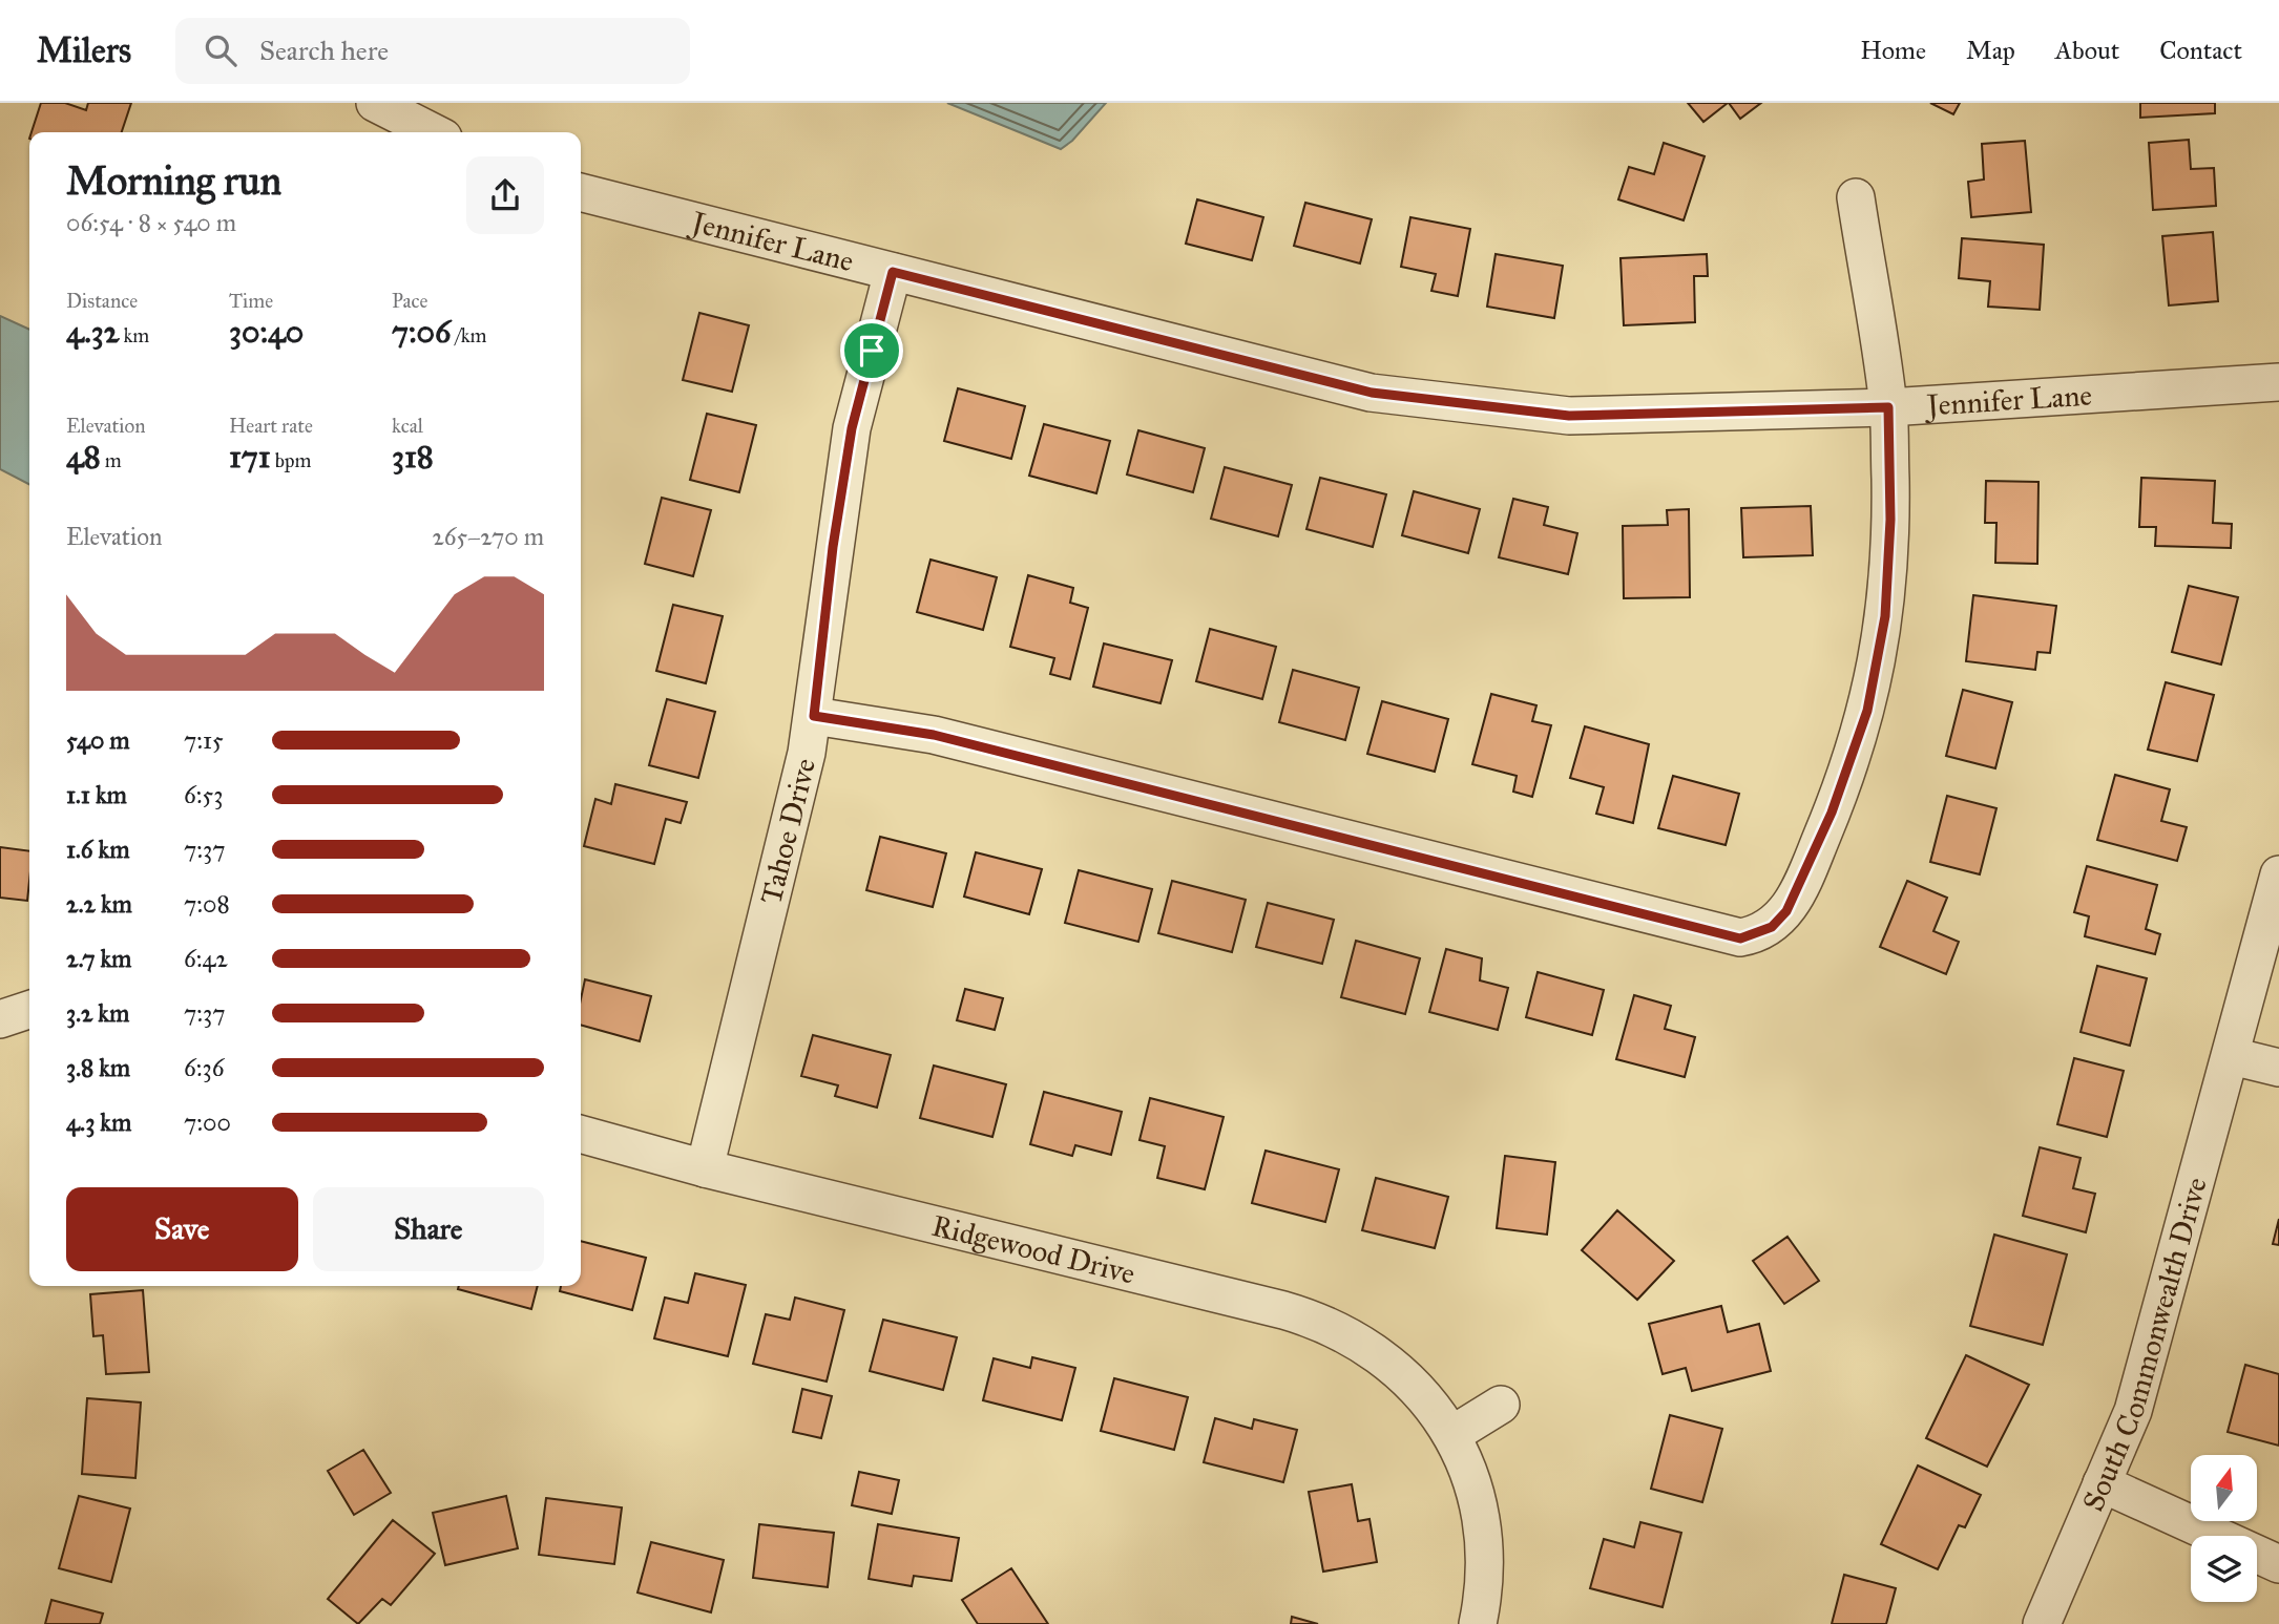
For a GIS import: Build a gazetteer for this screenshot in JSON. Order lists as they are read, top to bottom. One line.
{"streets":{"street":["Jennifer Lane","Tahoe Drive","Ridgewood Drive","South Commonwealth Drive"]},"crossings":[["Jennifer Lane","Tahoe Drive"],["Tahoe Drive","Ridgewood Drive"]],"north":"top","page":{"header":"Milers","search":"Search here","nav":["Home","Map","About","Contact"],"heading":["Morning run","06:54 · 8 × 540 m"],"stats":[["Distance","4.32 km"],["Time","30:40"],["Pace","7:06 /km"],["Elevation","48 m"],["Heart rate","171 bpm"],["kcal","318"]],"chart":["Elevation","265–270 m"],"list":[{"name":"540 m","note":"7:15"},{"name":"1.1 km","note":"6:53"},{"name":"1.6 km","note":"7:37"},{"name":"2.2 km","note":"7:08"},{"name":"2.7 km","note":"6:42"},{"name":"3.2 km","note":"7:37"},{"name":"3.8 km","note":"6:36"},{"name":"4.3 km","note":"7:00"}],"buttons":["Save","Share"]}}
